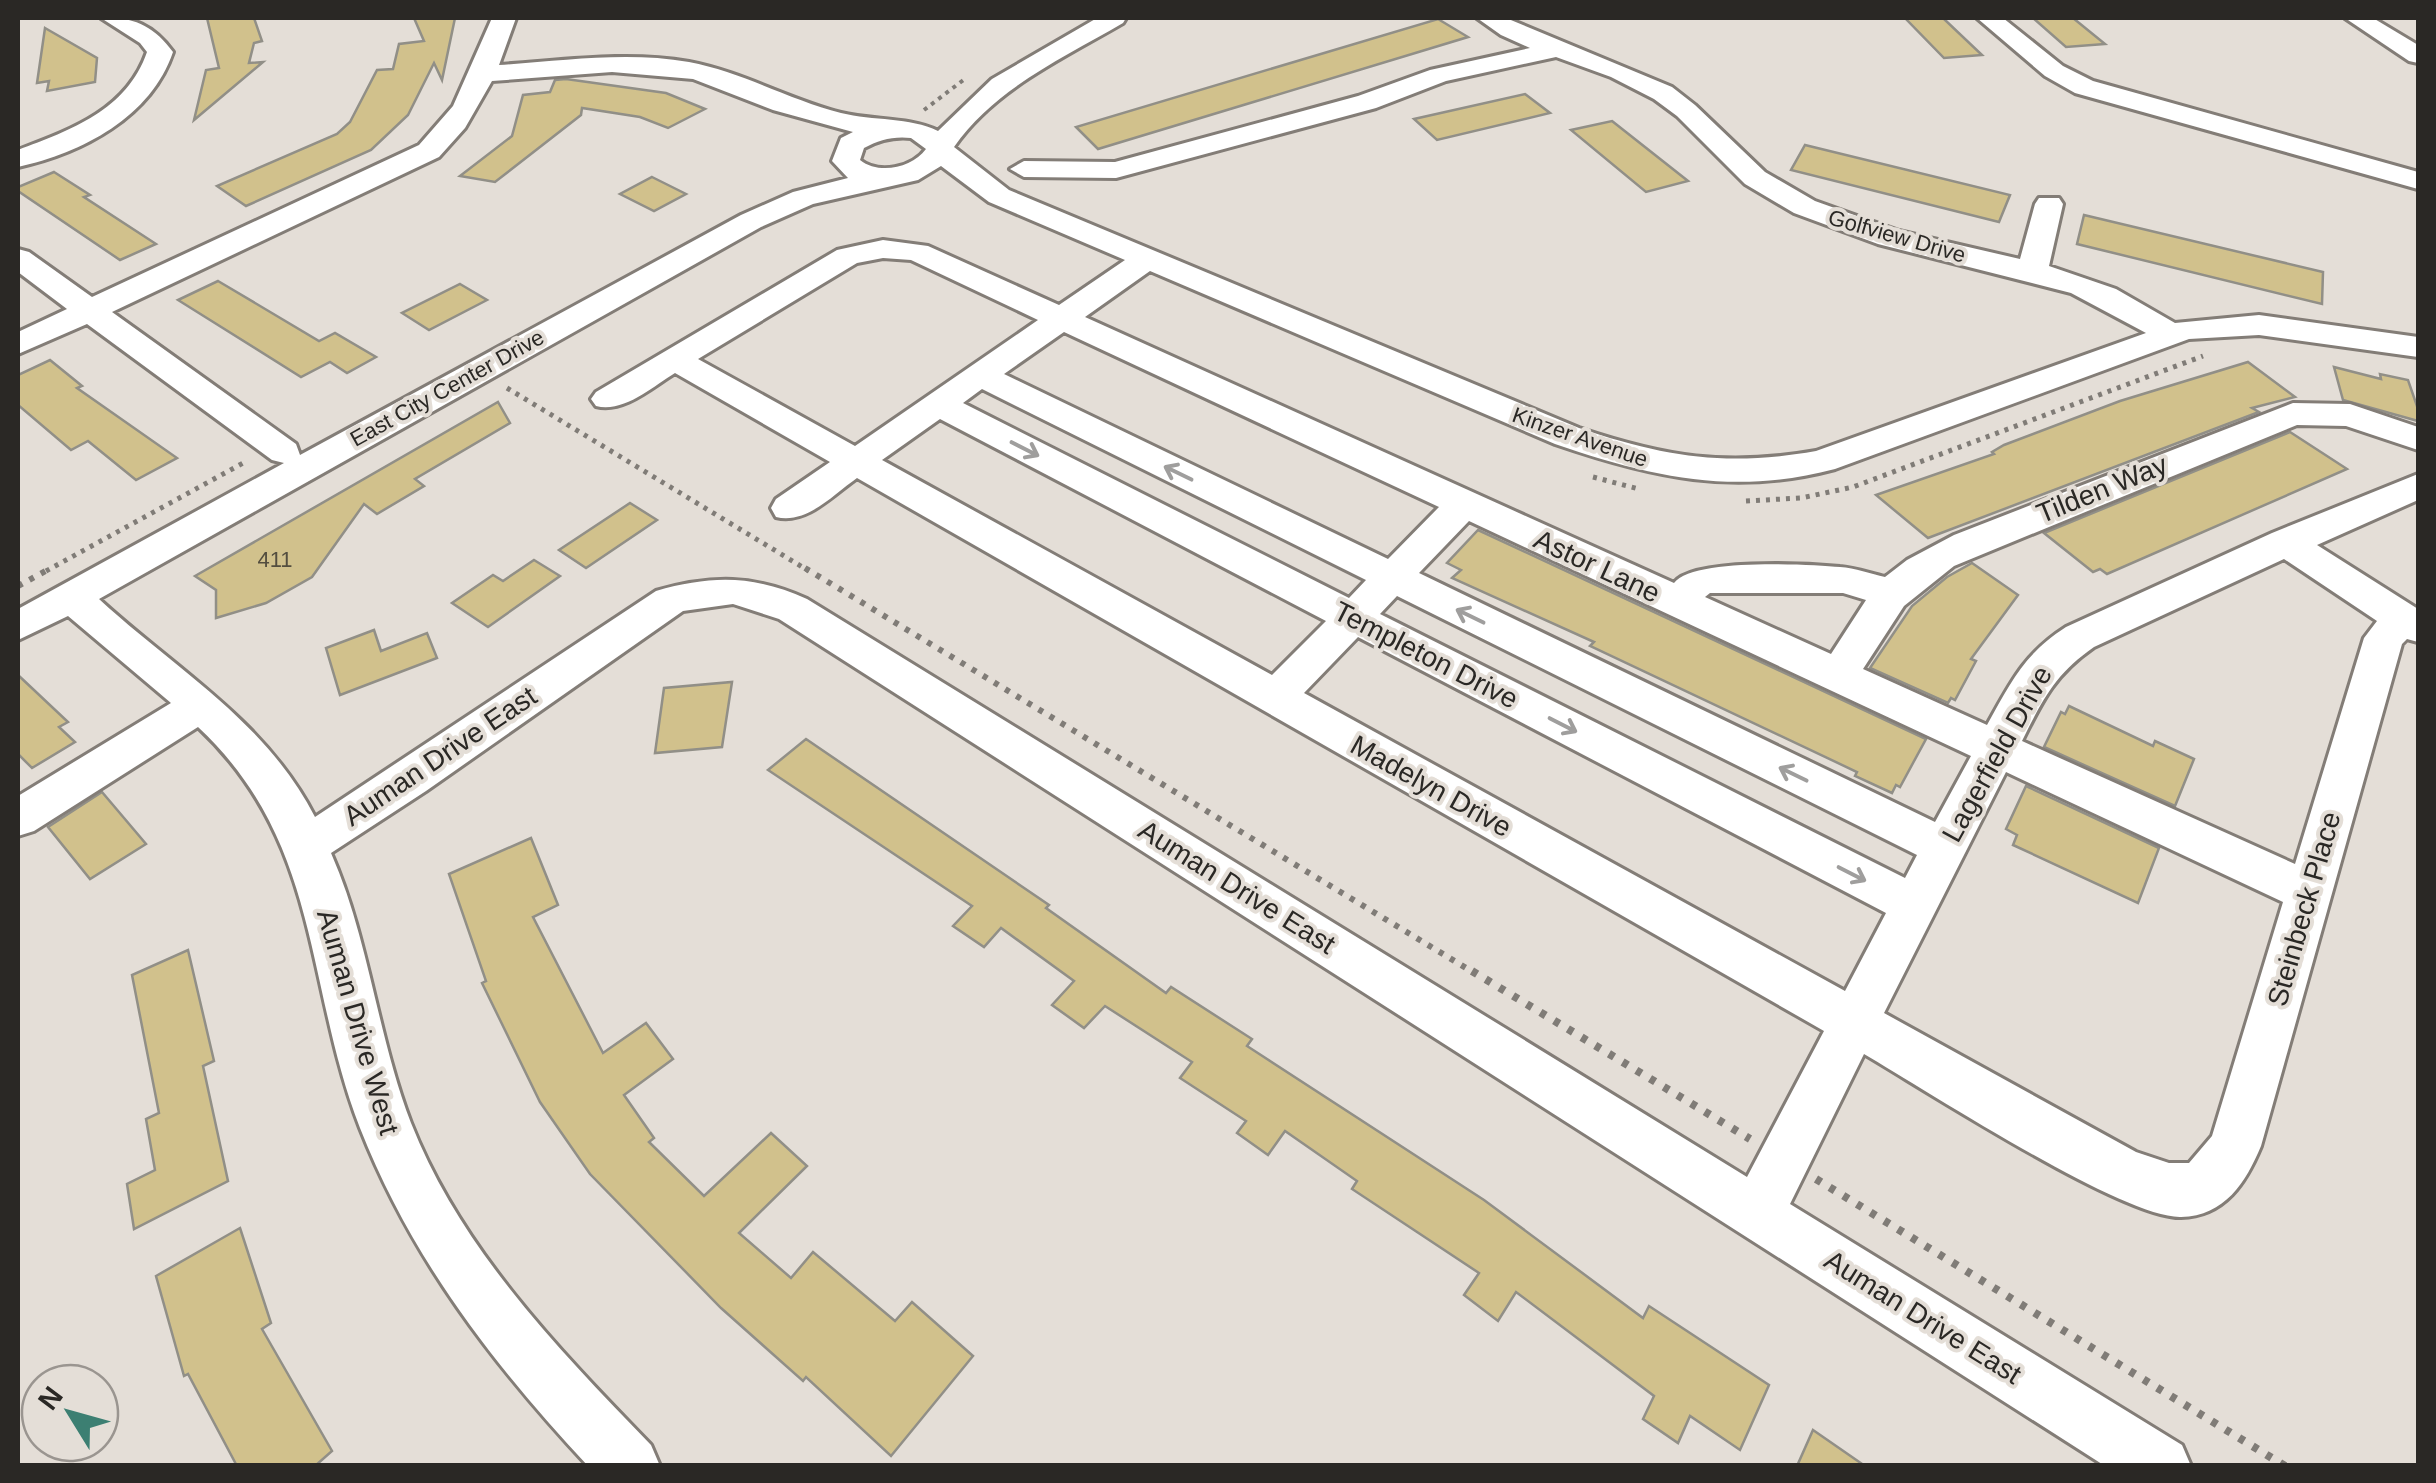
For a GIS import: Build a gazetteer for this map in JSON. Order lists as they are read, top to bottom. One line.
{"streets":{"street":["Golfview Drive","East City Center Drive","Kinzer Avenue","Tilden Way","Astor Lane","Templeton Drive","Lagerfield Drive","Auman Drive East","Madelyn Drive","Steinbeck Place","Auman Drive West"]},"crossings":[["Golfview Drive","Kinzer Avenue"],["East City Center Drive","Kinzer Avenue"],["East City Center Drive","Auman Drive West"],["Tilden Way","Astor Lane"],["Astor Lane","Lagerfield Drive"],["Astor Lane","Madelyn Drive"],["Astor Lane","Steinbeck Place"],["Templeton Drive","Lagerfield Drive"],["Lagerfield Drive","Auman Drive East"],["Lagerfield Drive","Madelyn Drive"],["Auman Drive East","Auman Drive West"],["Madelyn Drive","Steinbeck Place"]],"house_numbers":["411"],"north":"top left"}
